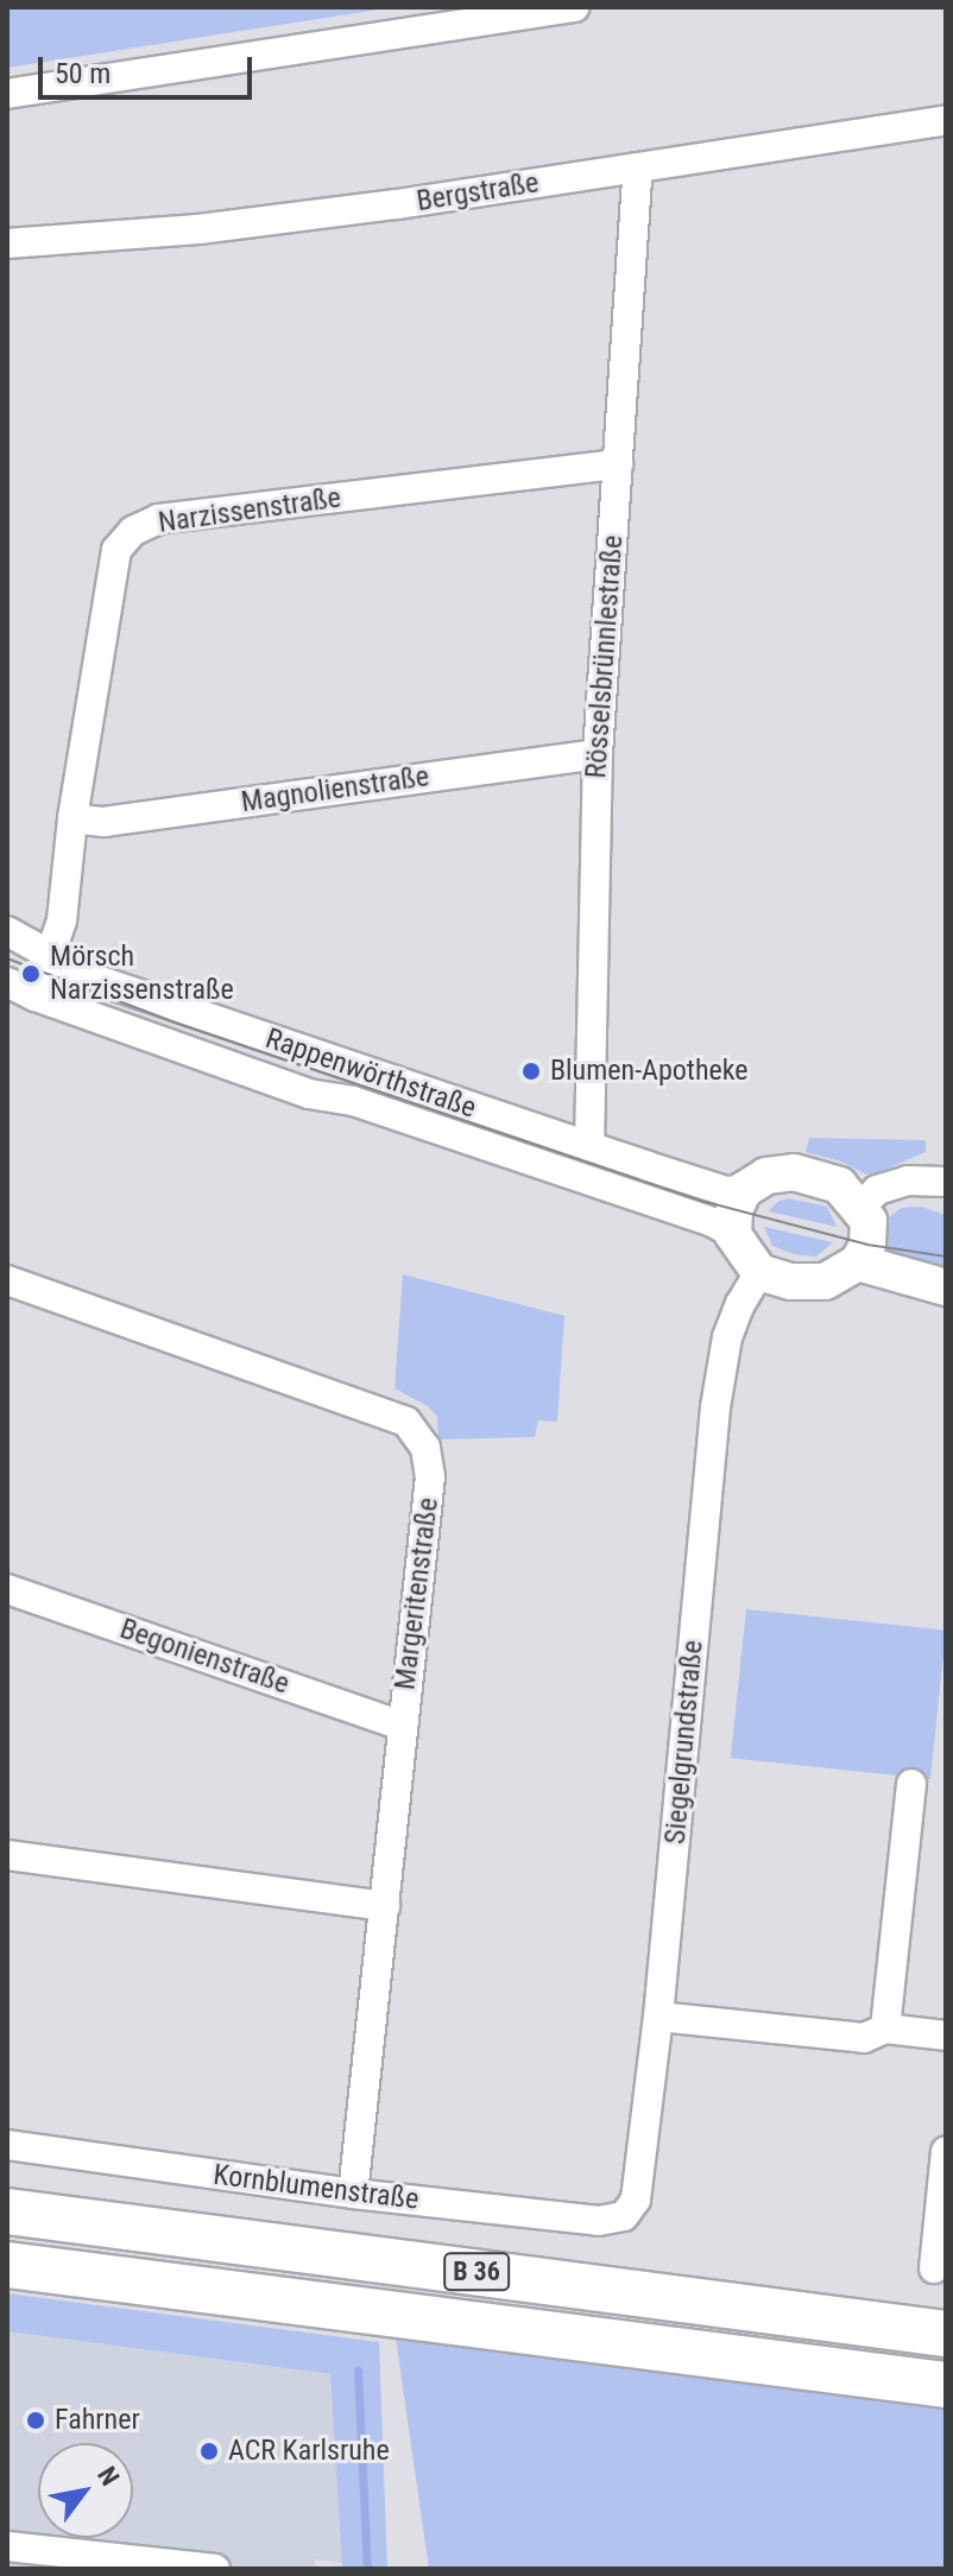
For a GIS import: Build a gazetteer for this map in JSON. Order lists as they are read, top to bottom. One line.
{"streets":{"main road":["B 36"],"street":["Bergstraße","Narzissenstraße","Rösselsbrünnlestraße","Magnolienstraße","Rappenwörthstraße","Margeritenstraße","Begonienstraße","Siegelgrundstraße","Kornblumenstraße"]},"crossings":[["Bergstraße","Rösselsbrünnlestraße"],["Narzissenstraße","Rösselsbrünnlestraße"],["Narzissenstraße","Magnolienstraße"],["Narzissenstraße","Rappenwörthstraße"],["Rösselsbrünnlestraße","Magnolienstraße"],["Rösselsbrünnlestraße","Rappenwörthstraße"],["Rappenwörthstraße","Siegelgrundstraße"],["Margeritenstraße","Begonienstraße"],["Margeritenstraße","Kornblumenstraße"],["Siegelgrundstraße","Kornblumenstraße"]],"places":["Mörsch Narzissenstraße","Blumen-Apotheke","Fahrner","ACR Karlsruhe"],"scale_bar":"50 m","north":"top right"}
